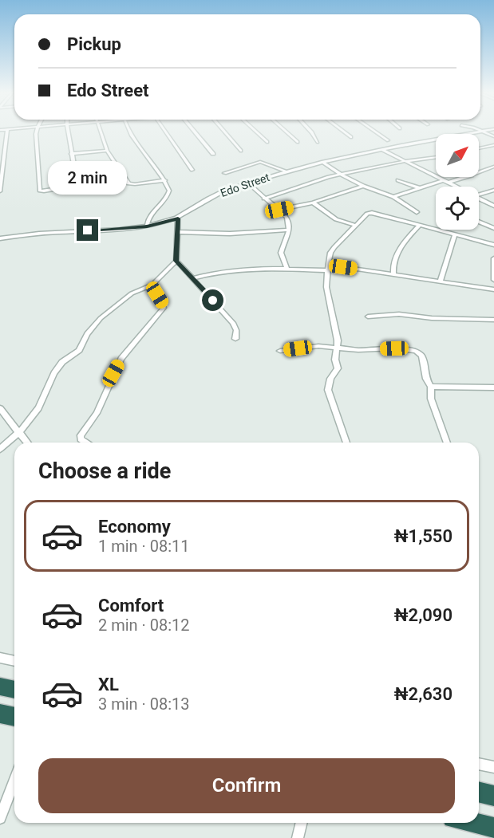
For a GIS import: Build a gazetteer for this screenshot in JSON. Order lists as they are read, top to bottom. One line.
{"streets":{"street":["Edo Street"]},"north":"top right","page":{"banner":["Pickup","Edo Street"],"bubble":"2 min","heading":"Choose a ride","list":[{"name":"Economy","note":"1 min · 08:11","value":"₦1,550"},{"name":"Comfort","note":"2 min · 08:12","value":"₦2,090"},{"name":"XL","note":"3 min · 08:13","value":"₦2,630"}],"buttons":"Confirm"}}
